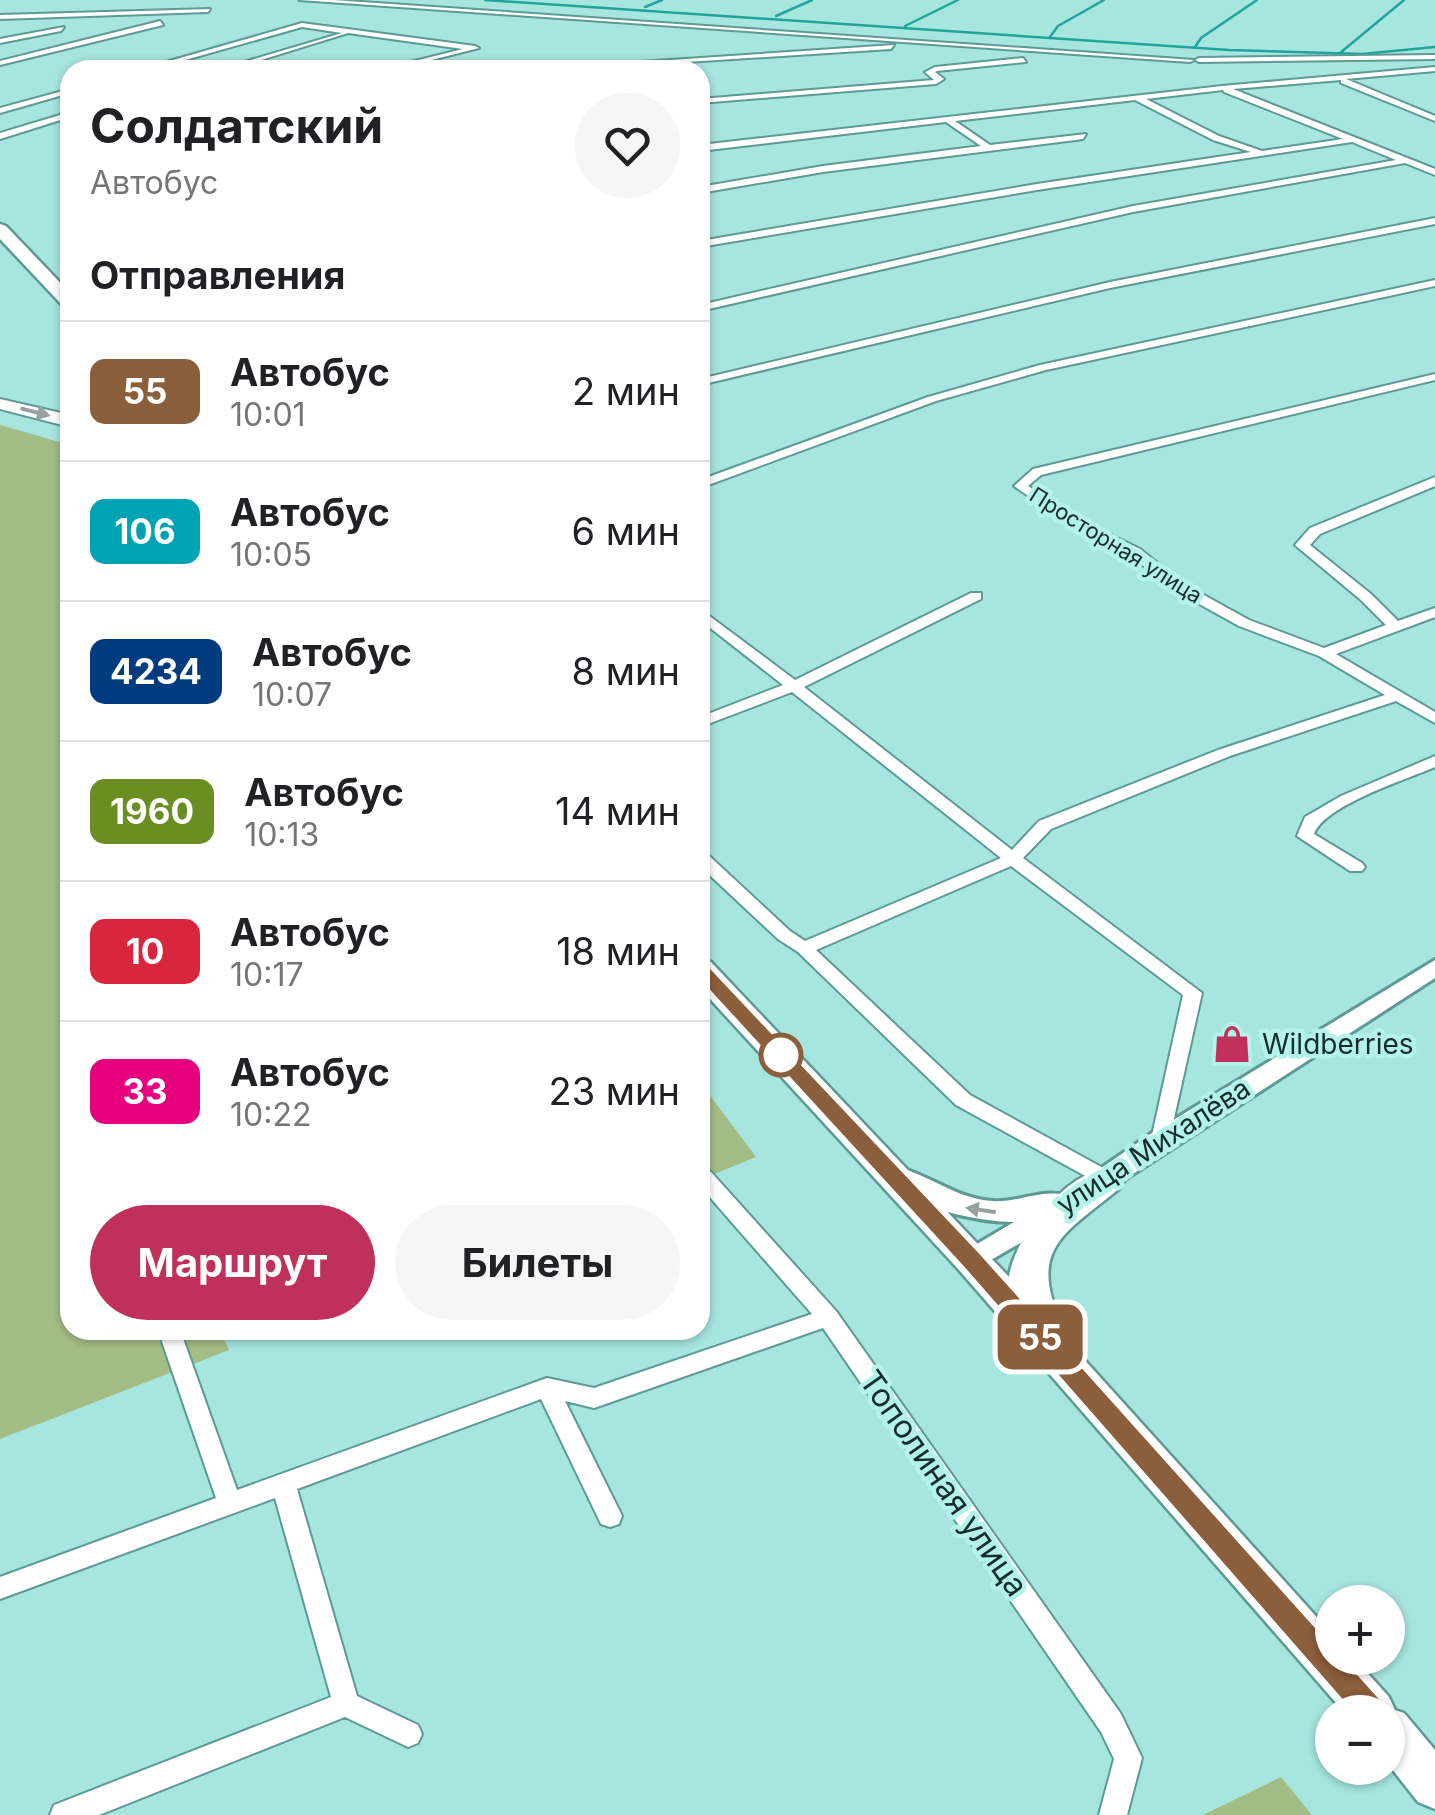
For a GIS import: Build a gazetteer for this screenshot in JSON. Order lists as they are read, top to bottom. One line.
{"streets":{"street":["Просторная улица","улица Михалёва","Тополиная улица"]},"places":{"shop":["Wildberries"]},"lines":["bus line 55"],"page":{"on_map":"55","heading":[["Солдатский","Автобус"],"Отправления"],"list":[{"mark":"55","name":"Автобус","note":"10:01","value":"2 мин"},{"mark":"106","name":"Автобус","note":"10:05","value":"6 мин"},{"mark":"4234","name":"Автобус","note":"10:07","value":"8 мин"},{"mark":"1960","name":"Автобус","note":"10:13","value":"14 мин"},{"mark":"10","name":"Автобус","note":"10:17","value":"18 мин"},{"mark":"33","name":"Автобус","note":"10:22","value":"23 мин"}],"buttons":["Маршрут","Билеты"],"map_buttons":["+","−"]}}
